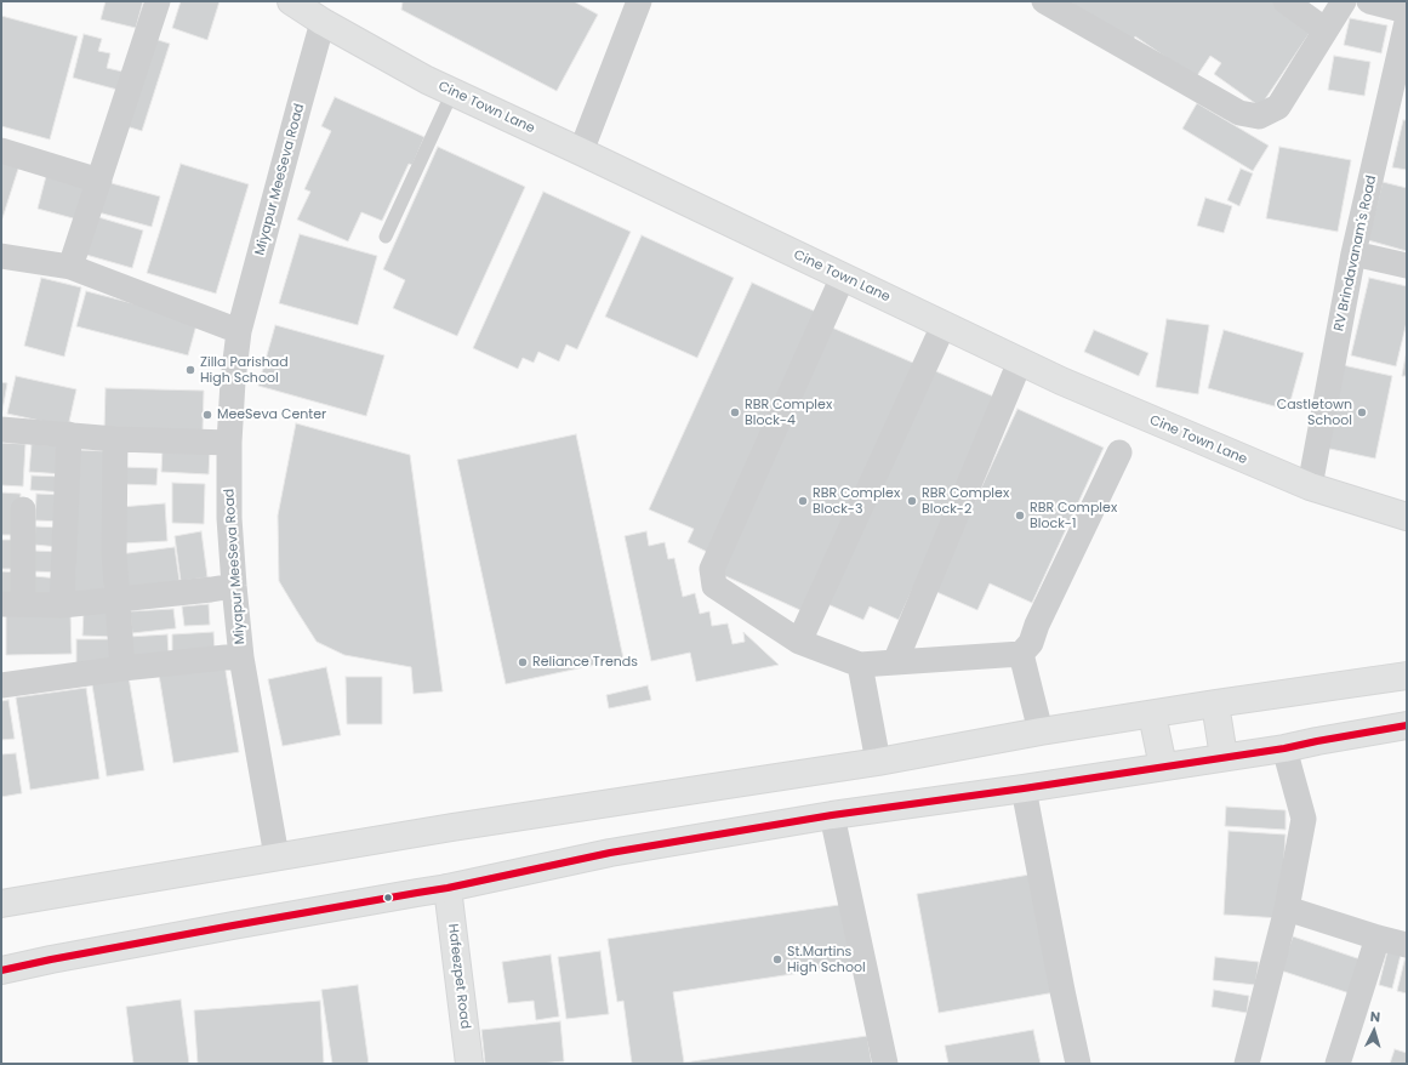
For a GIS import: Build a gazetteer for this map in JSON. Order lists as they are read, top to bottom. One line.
{"streets":{"main road":["Cine Town Lane","Hafeezpet Road"],"street":["Miyapur MeeSeva Road","RV Brindavanam's Road"]},"crossings":[["Cine Town Lane","Miyapur MeeSeva Road"],["Cine Town Lane","RV Brindavanam's Road"]],"places":["Zilla Parishad High School","RBR Complex Block-4","Castletown School","MeeSeva Center","RBR Complex Block-3","RBR Complex Block-2","RBR Complex Block-1","Reliance Trends","St.Martins High School"],"north":"top"}
